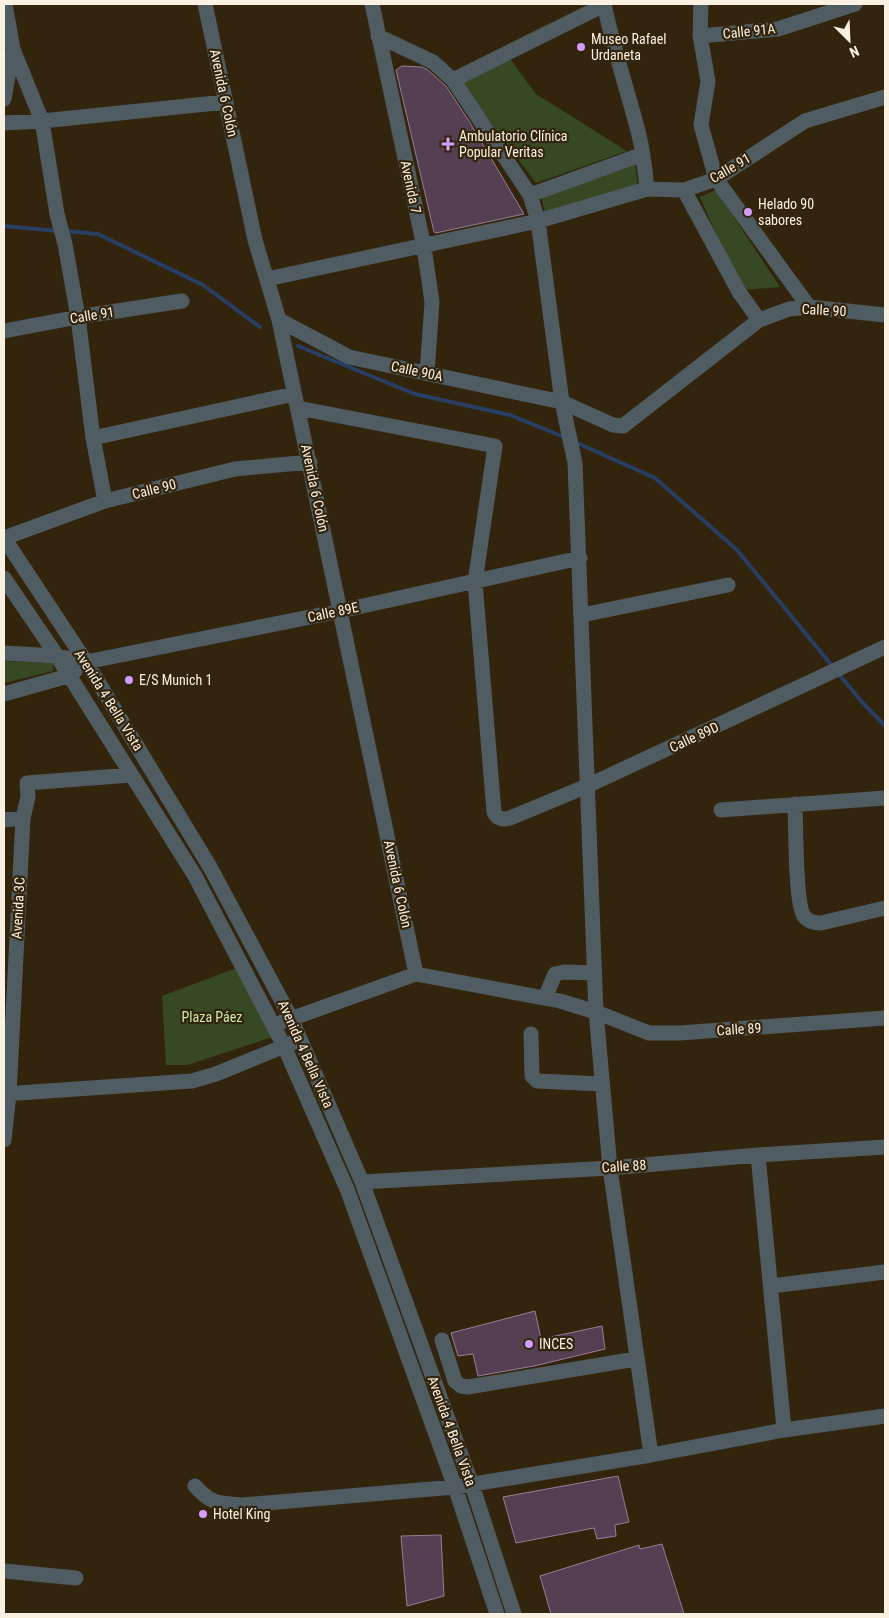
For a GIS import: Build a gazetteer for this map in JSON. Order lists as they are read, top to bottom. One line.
{"streets":{"street":["Calle 91A","Avenida 6 Colón","Calle 91","Avenida 7","Calle 90","Calle 90A","Calle 89E","Avenida 4 Bella Vista","Calle 89D","Avenida 3C","Calle 89","Calle 88"]},"crossings":[["Avenida 6 Colón","Calle 91"],["Avenida 6 Colón","Calle 90"],["Avenida 6 Colón","Calle 90A"],["Avenida 6 Colón","Calle 89E"],["Avenida 6 Colón","Calle 89"],["Calle 91","Avenida 7"],["Avenida 7","Calle 90A"],["Calle 90","Calle 90A"],["Calle 90","Avenida 4 Bella Vista"],["Calle 89E","Avenida 4 Bella Vista"],["Calle 89E","Calle 89D"],["Avenida 4 Bella Vista","Avenida 3C"],["Avenida 4 Bella Vista","Calle 88"]],"parks":["Plaza Páez"],"places":{"other":["Museo Rafael Urdaneta","Helado 90 sabores","E/S Munich 1","INCES","Hotel King"],"health":["Ambulatorio Clínica Popular Veritas"]},"north":"bottom right"}
